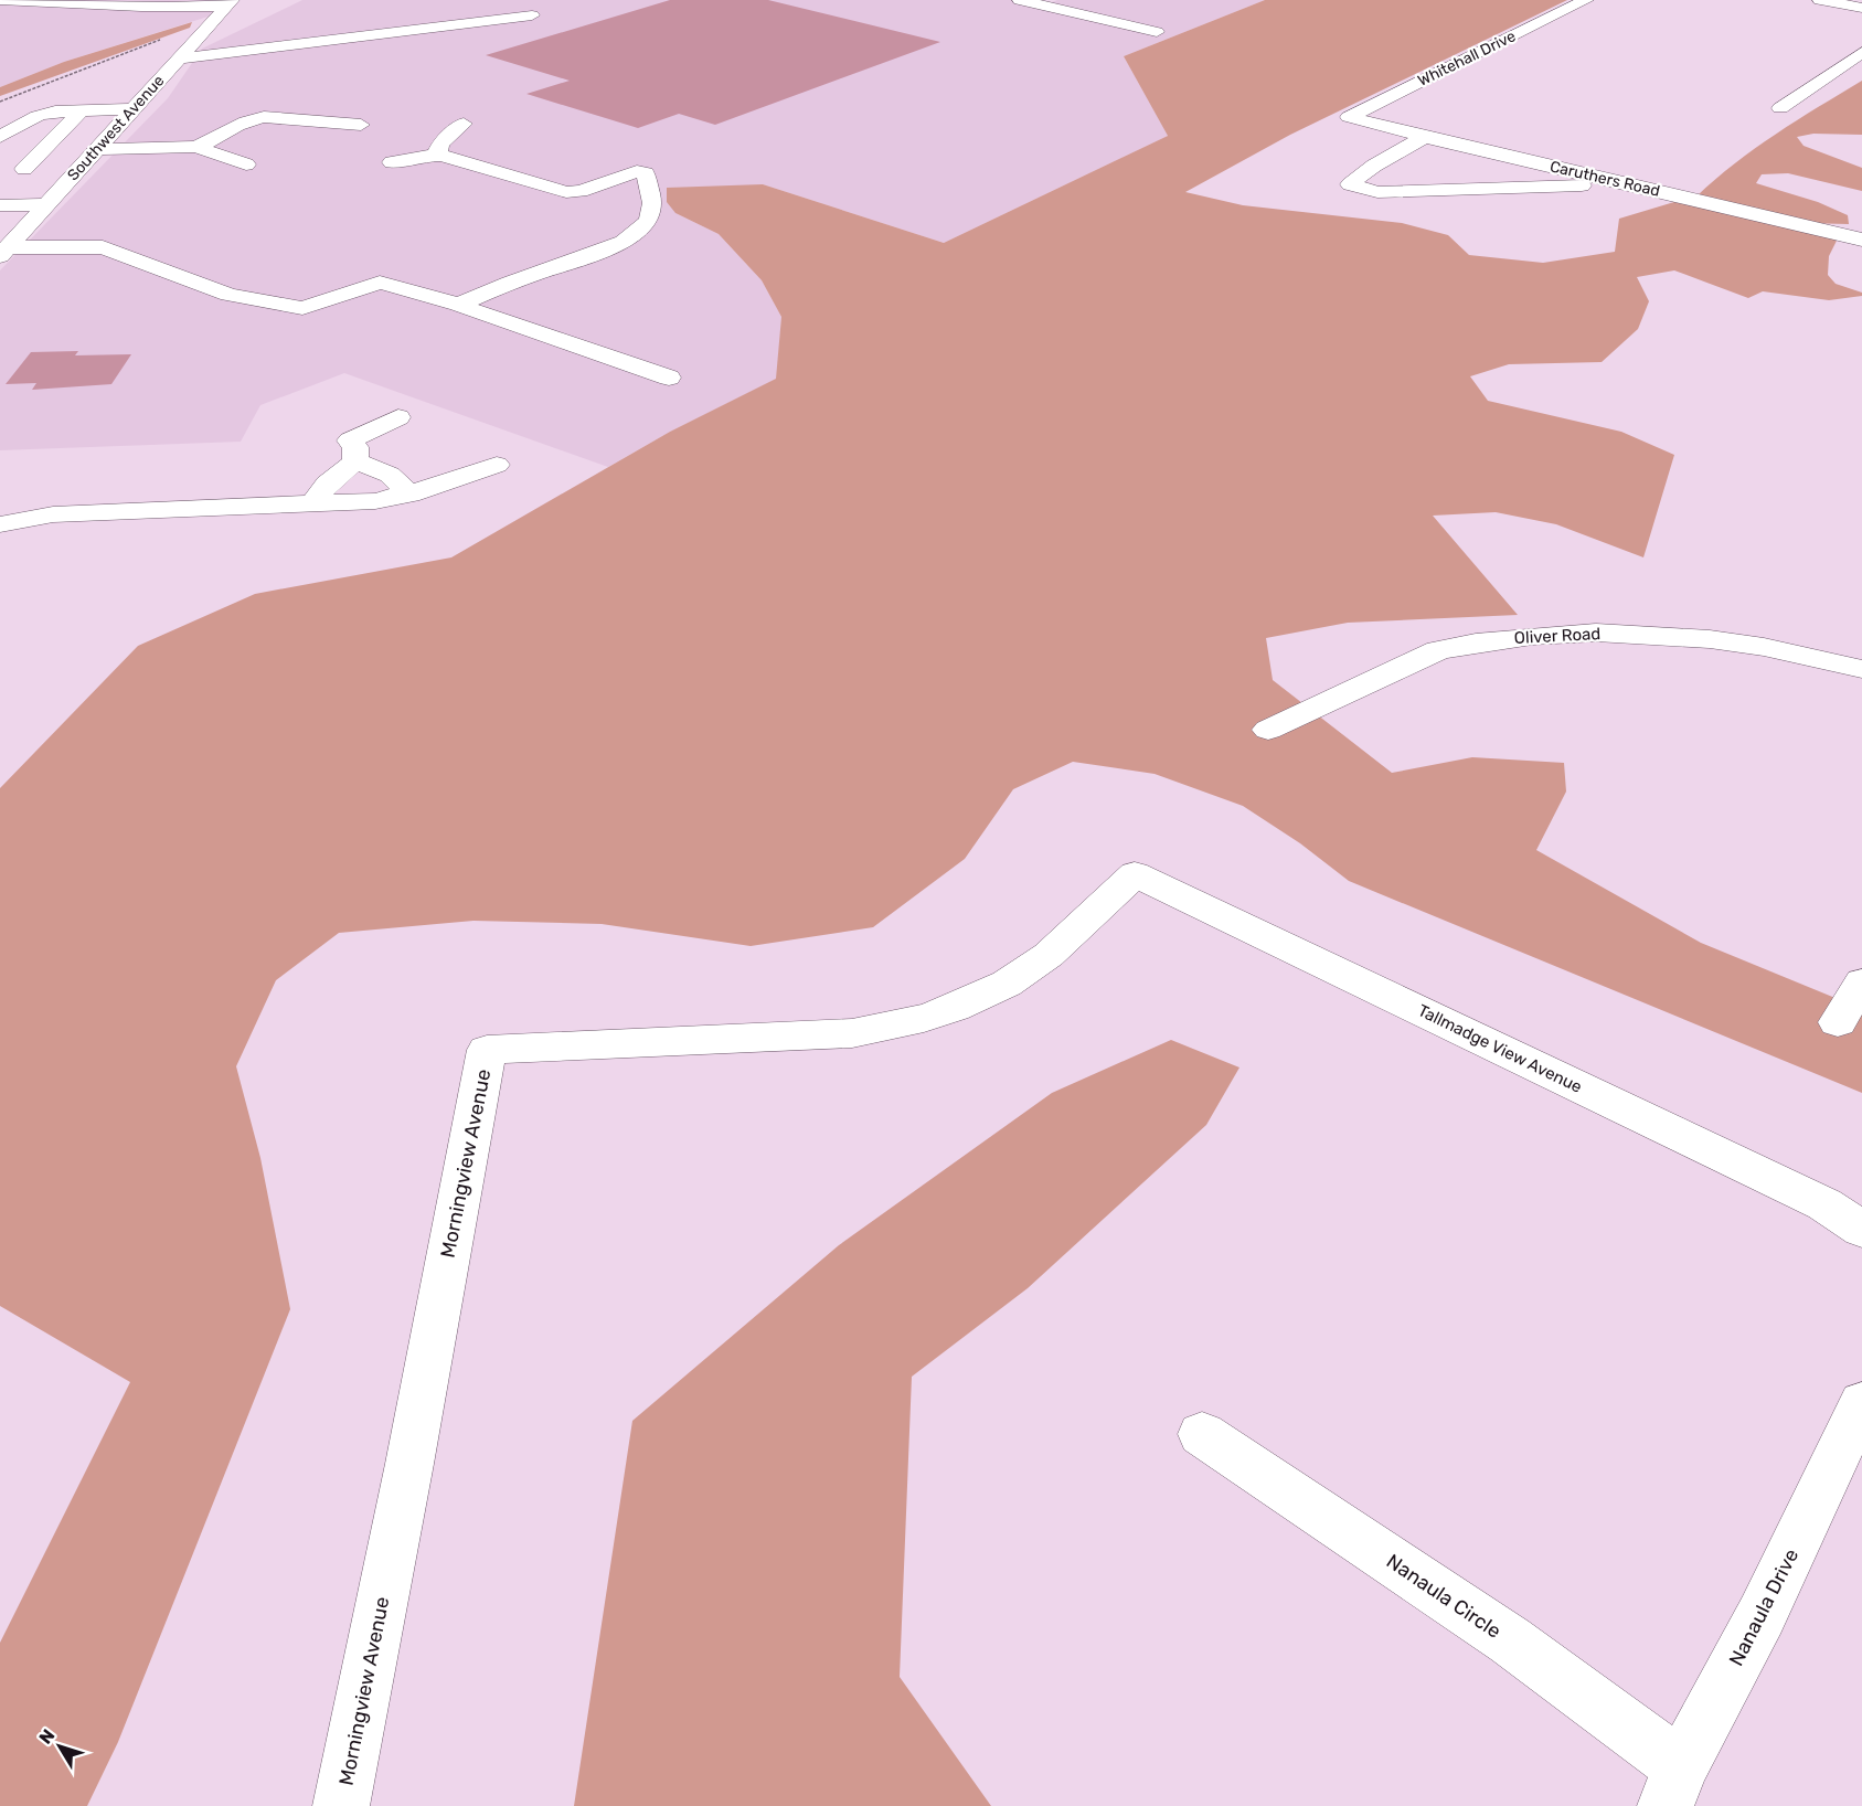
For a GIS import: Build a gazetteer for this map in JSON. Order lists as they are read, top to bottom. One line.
{"streets":{"street":["Whitehall Drive","Southwest Avenue","Caruthers Road","Oliver Road","Tallmadge View Avenue","Morningview Avenue","Nanaula Circle","Nanaula Drive"]},"crossings":[["Whitehall Drive","Caruthers Road"],["Tallmadge View Avenue","Morningview Avenue"],["Nanaula Circle","Nanaula Drive"]],"north":"top left"}
